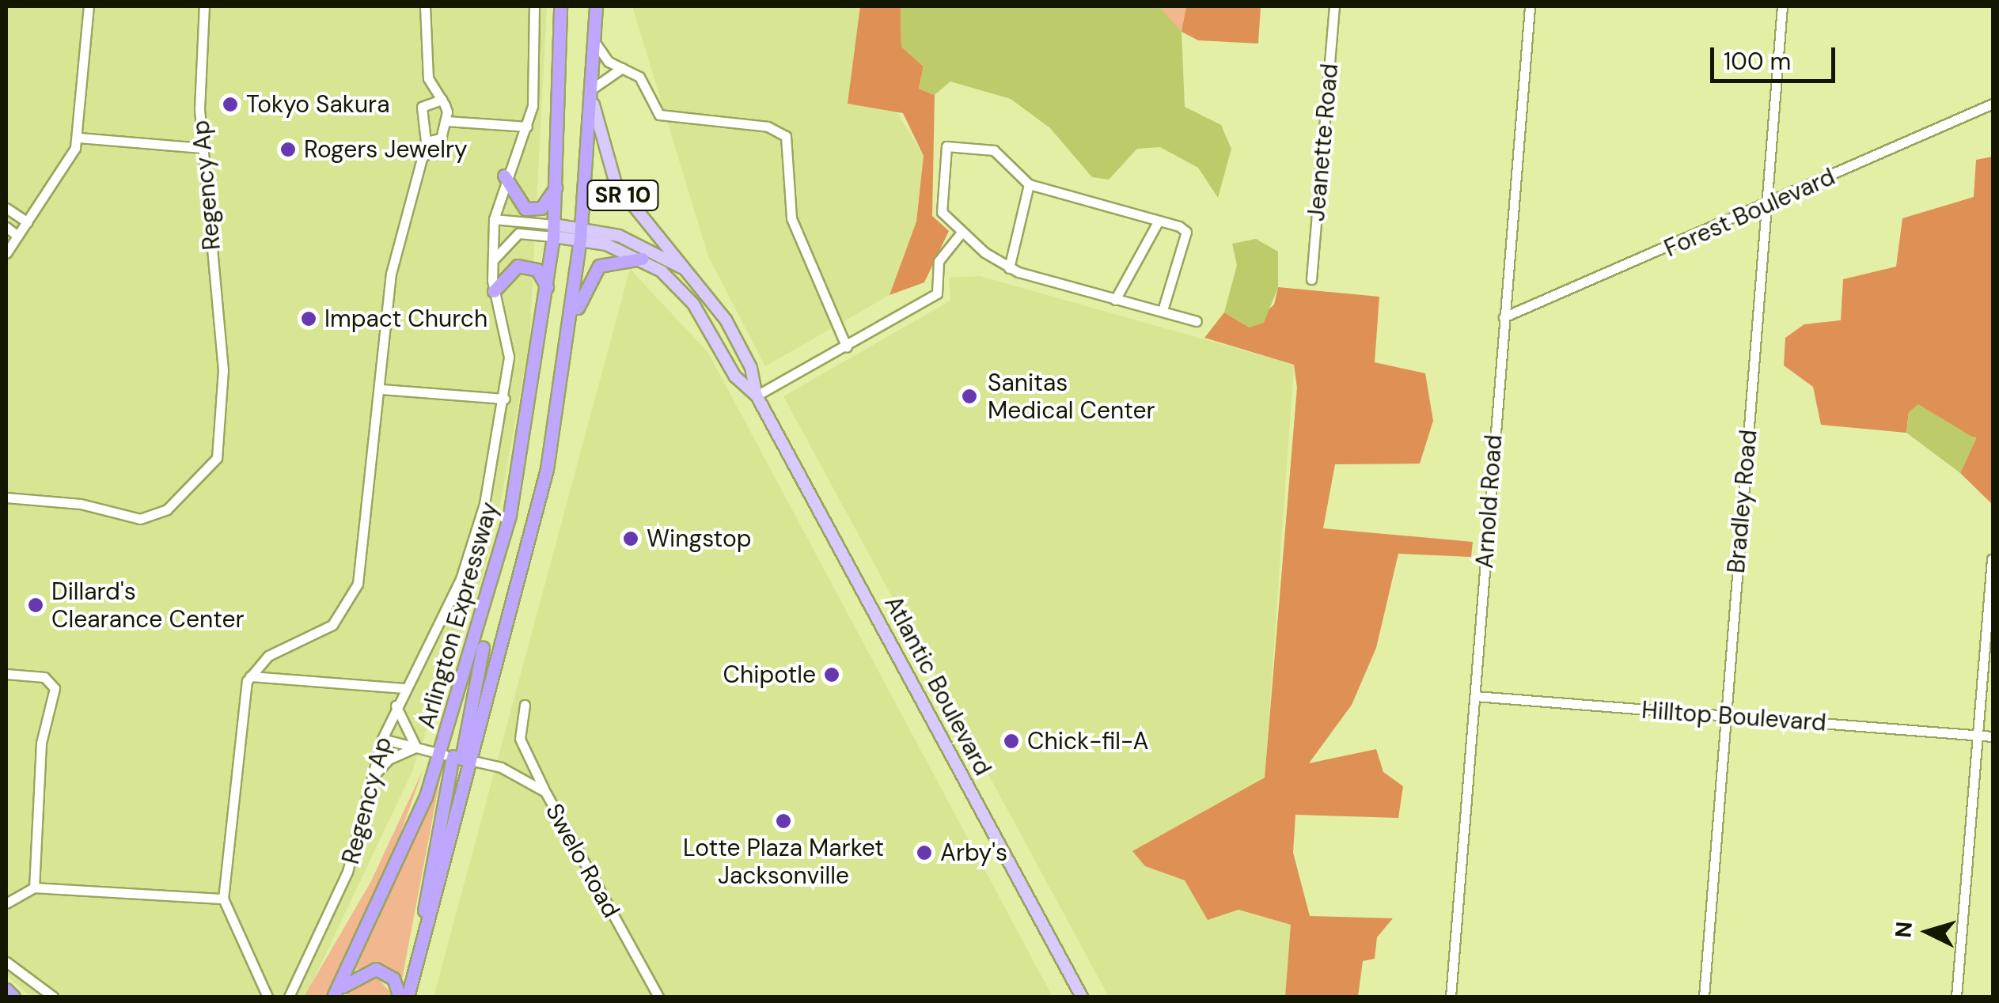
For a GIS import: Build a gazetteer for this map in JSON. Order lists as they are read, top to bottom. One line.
{"streets":{"highway":["SR 10","Arlington Expressway","Atlantic Boulevard"],"street":["Jeanette Road","Regency Ap","Forest Boulevard","Arnold Road","Bradley Road","Hilltop Boulevard","Swelo Road"]},"crossings":[["Regency Ap","Swelo Road"],["SR 10","Arlington Expressway"],["SR 10","Atlantic Boulevard"],["Forest Boulevard","Arnold Road"],["Forest Boulevard","Bradley Road"],["Arnold Road","Hilltop Boulevard"],["Bradley Road","Hilltop Boulevard"],["Arlington Expressway","Atlantic Boulevard"],["Arlington Expressway","Swelo Road"]],"places":["Tokyo Sakura","Rogers Jewelry","Impact Church","Sanitas Medical Center","Wingstop","Dillard's Clearance Center","Chipotle","Chick-fil-A","Lotte Plaza Market Jacksonville","Arby's"],"scale_bar":"100 m","north":"left"}
